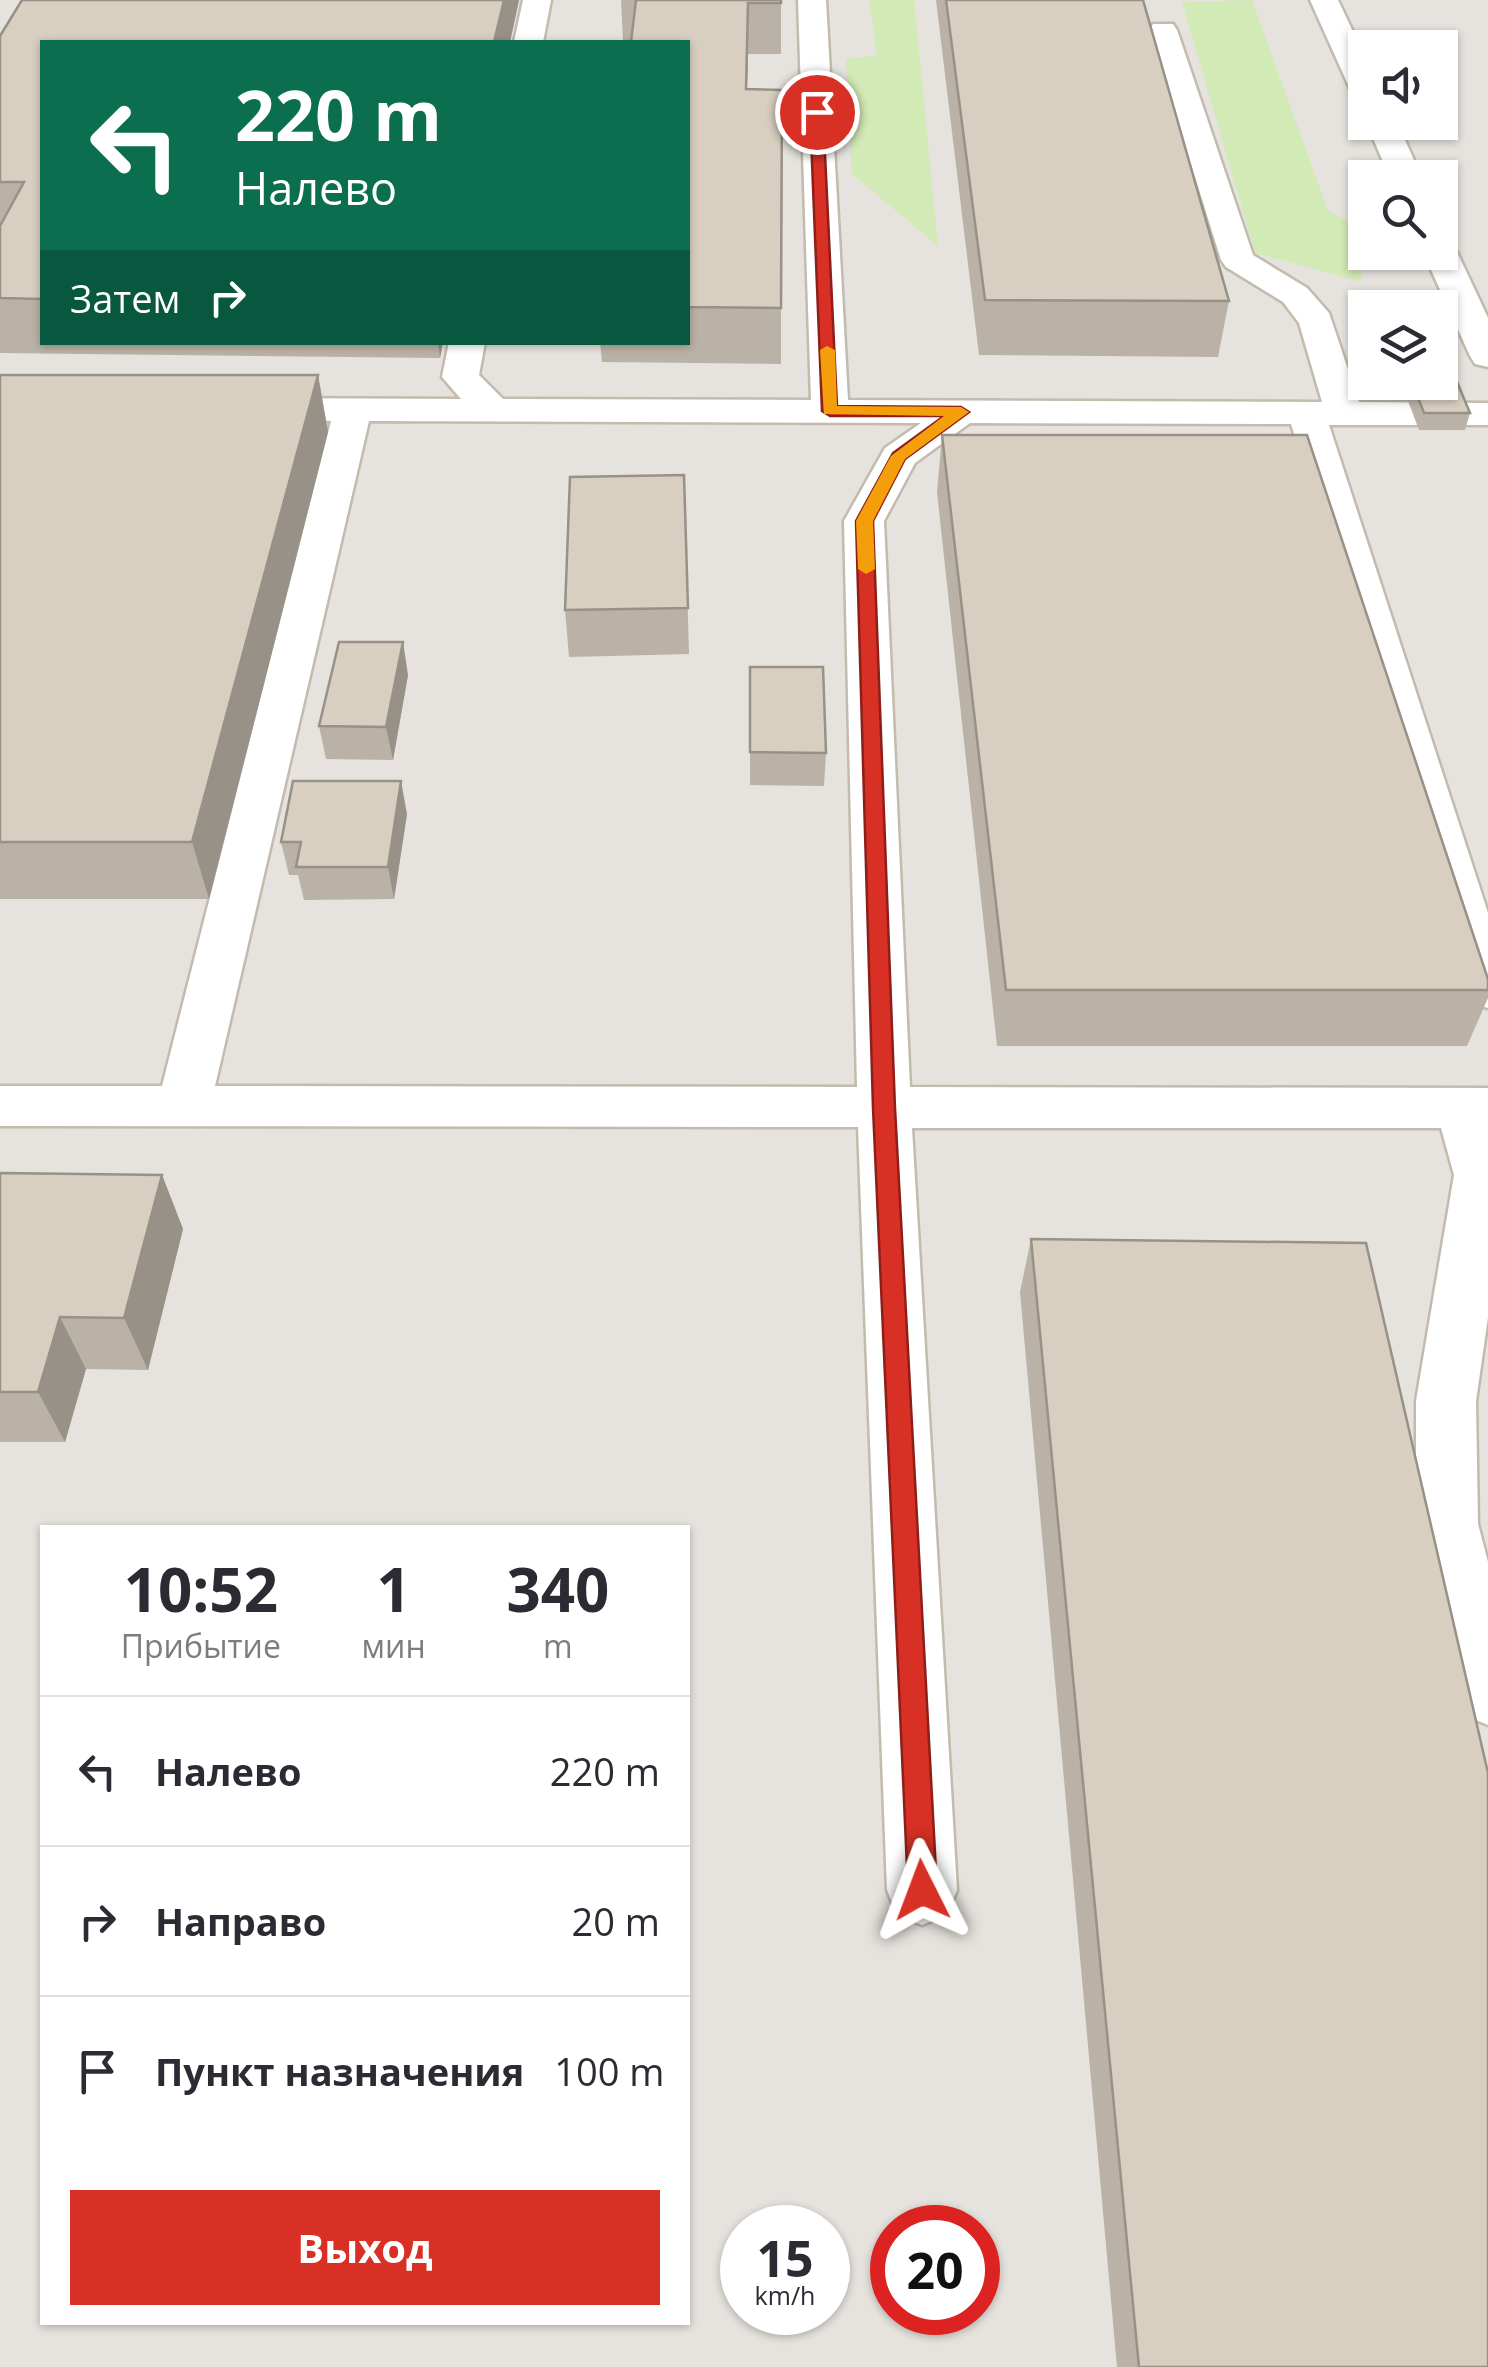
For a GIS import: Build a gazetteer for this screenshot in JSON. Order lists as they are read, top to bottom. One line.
{"page":{"turn":["220 m","Налево"],"then":"Затем","eta":["10:52","Прибытие","1","мин","340","m"],"list":[{"name":"Налево","value":"220 m"},{"name":"Направо","value":"20 m"},{"name":"Пункт назначения","value":"100 m"}],"buttons":"Выход","speed":"15 km/h","limit":"20"}}
